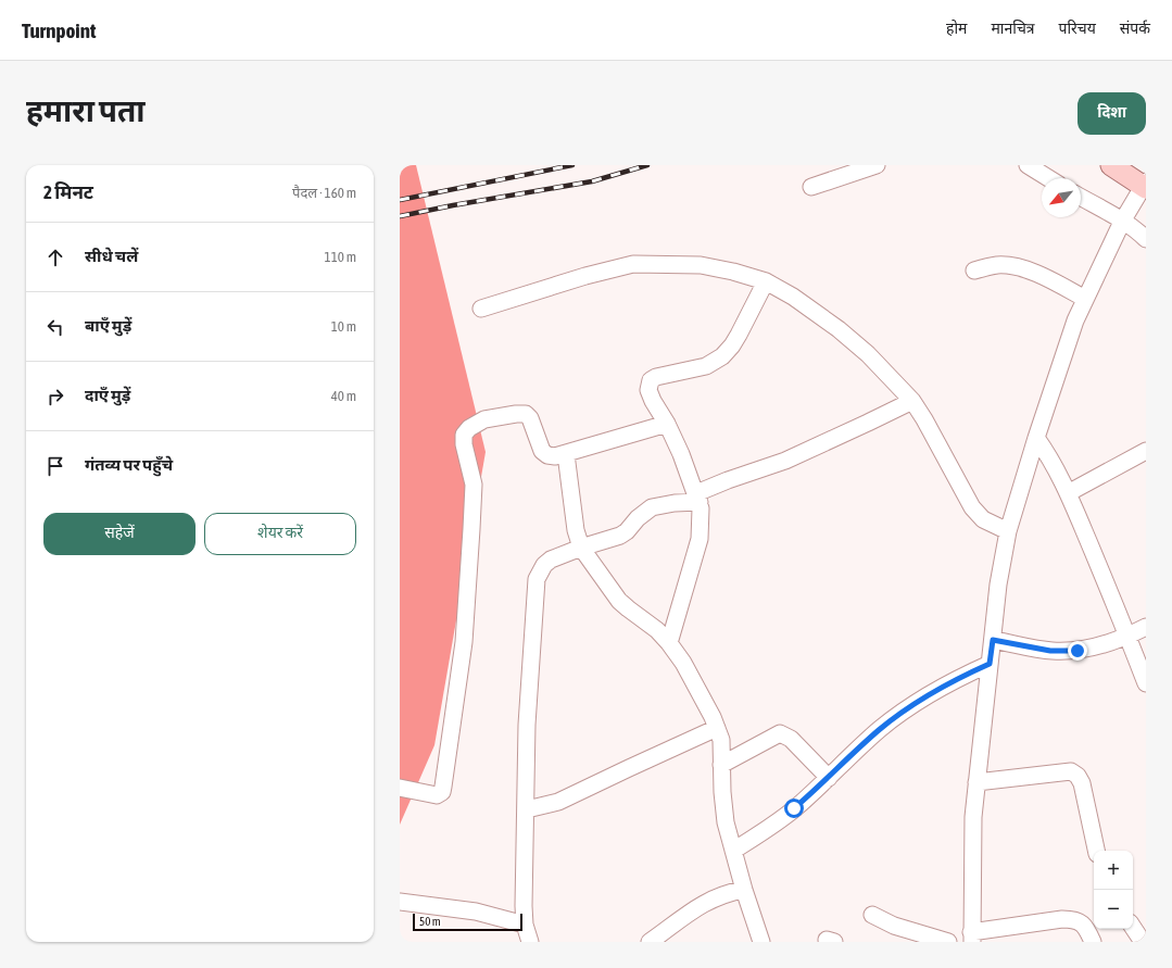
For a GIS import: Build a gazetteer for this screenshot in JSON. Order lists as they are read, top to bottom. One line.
{"scale_bar":"50 m","north":"bottom left","page":{"header":"Turnpoint","nav":["होम","मानचित्र","परिचय","संपर्क"],"buttons":["दिशा",["सहेजें","शेयर करें"]],"title":"हमारा पता","heading":["2 मिनट","पैदल · 160 m"],"list":[["सीधे चलें","110 m"],["बाएँ मुड़ें","10 m"],["दाएँ मुड़ें","40 m"],"गंतव्य पर पहुँचे"],"map_buttons":["+","−"],"scale":"50 m"}}
